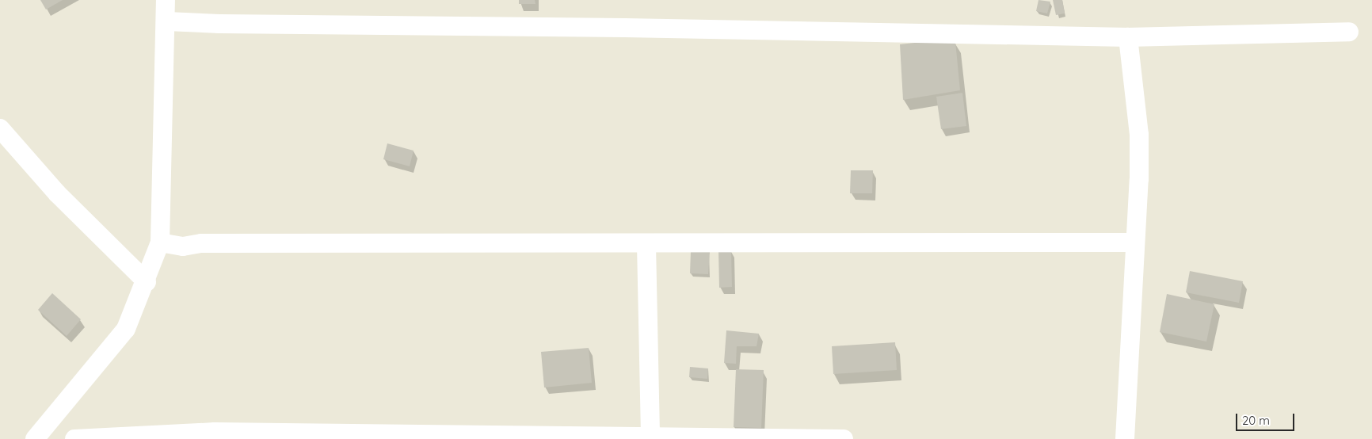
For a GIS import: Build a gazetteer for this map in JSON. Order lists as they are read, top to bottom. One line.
{"scale_bar":"20 m"}
